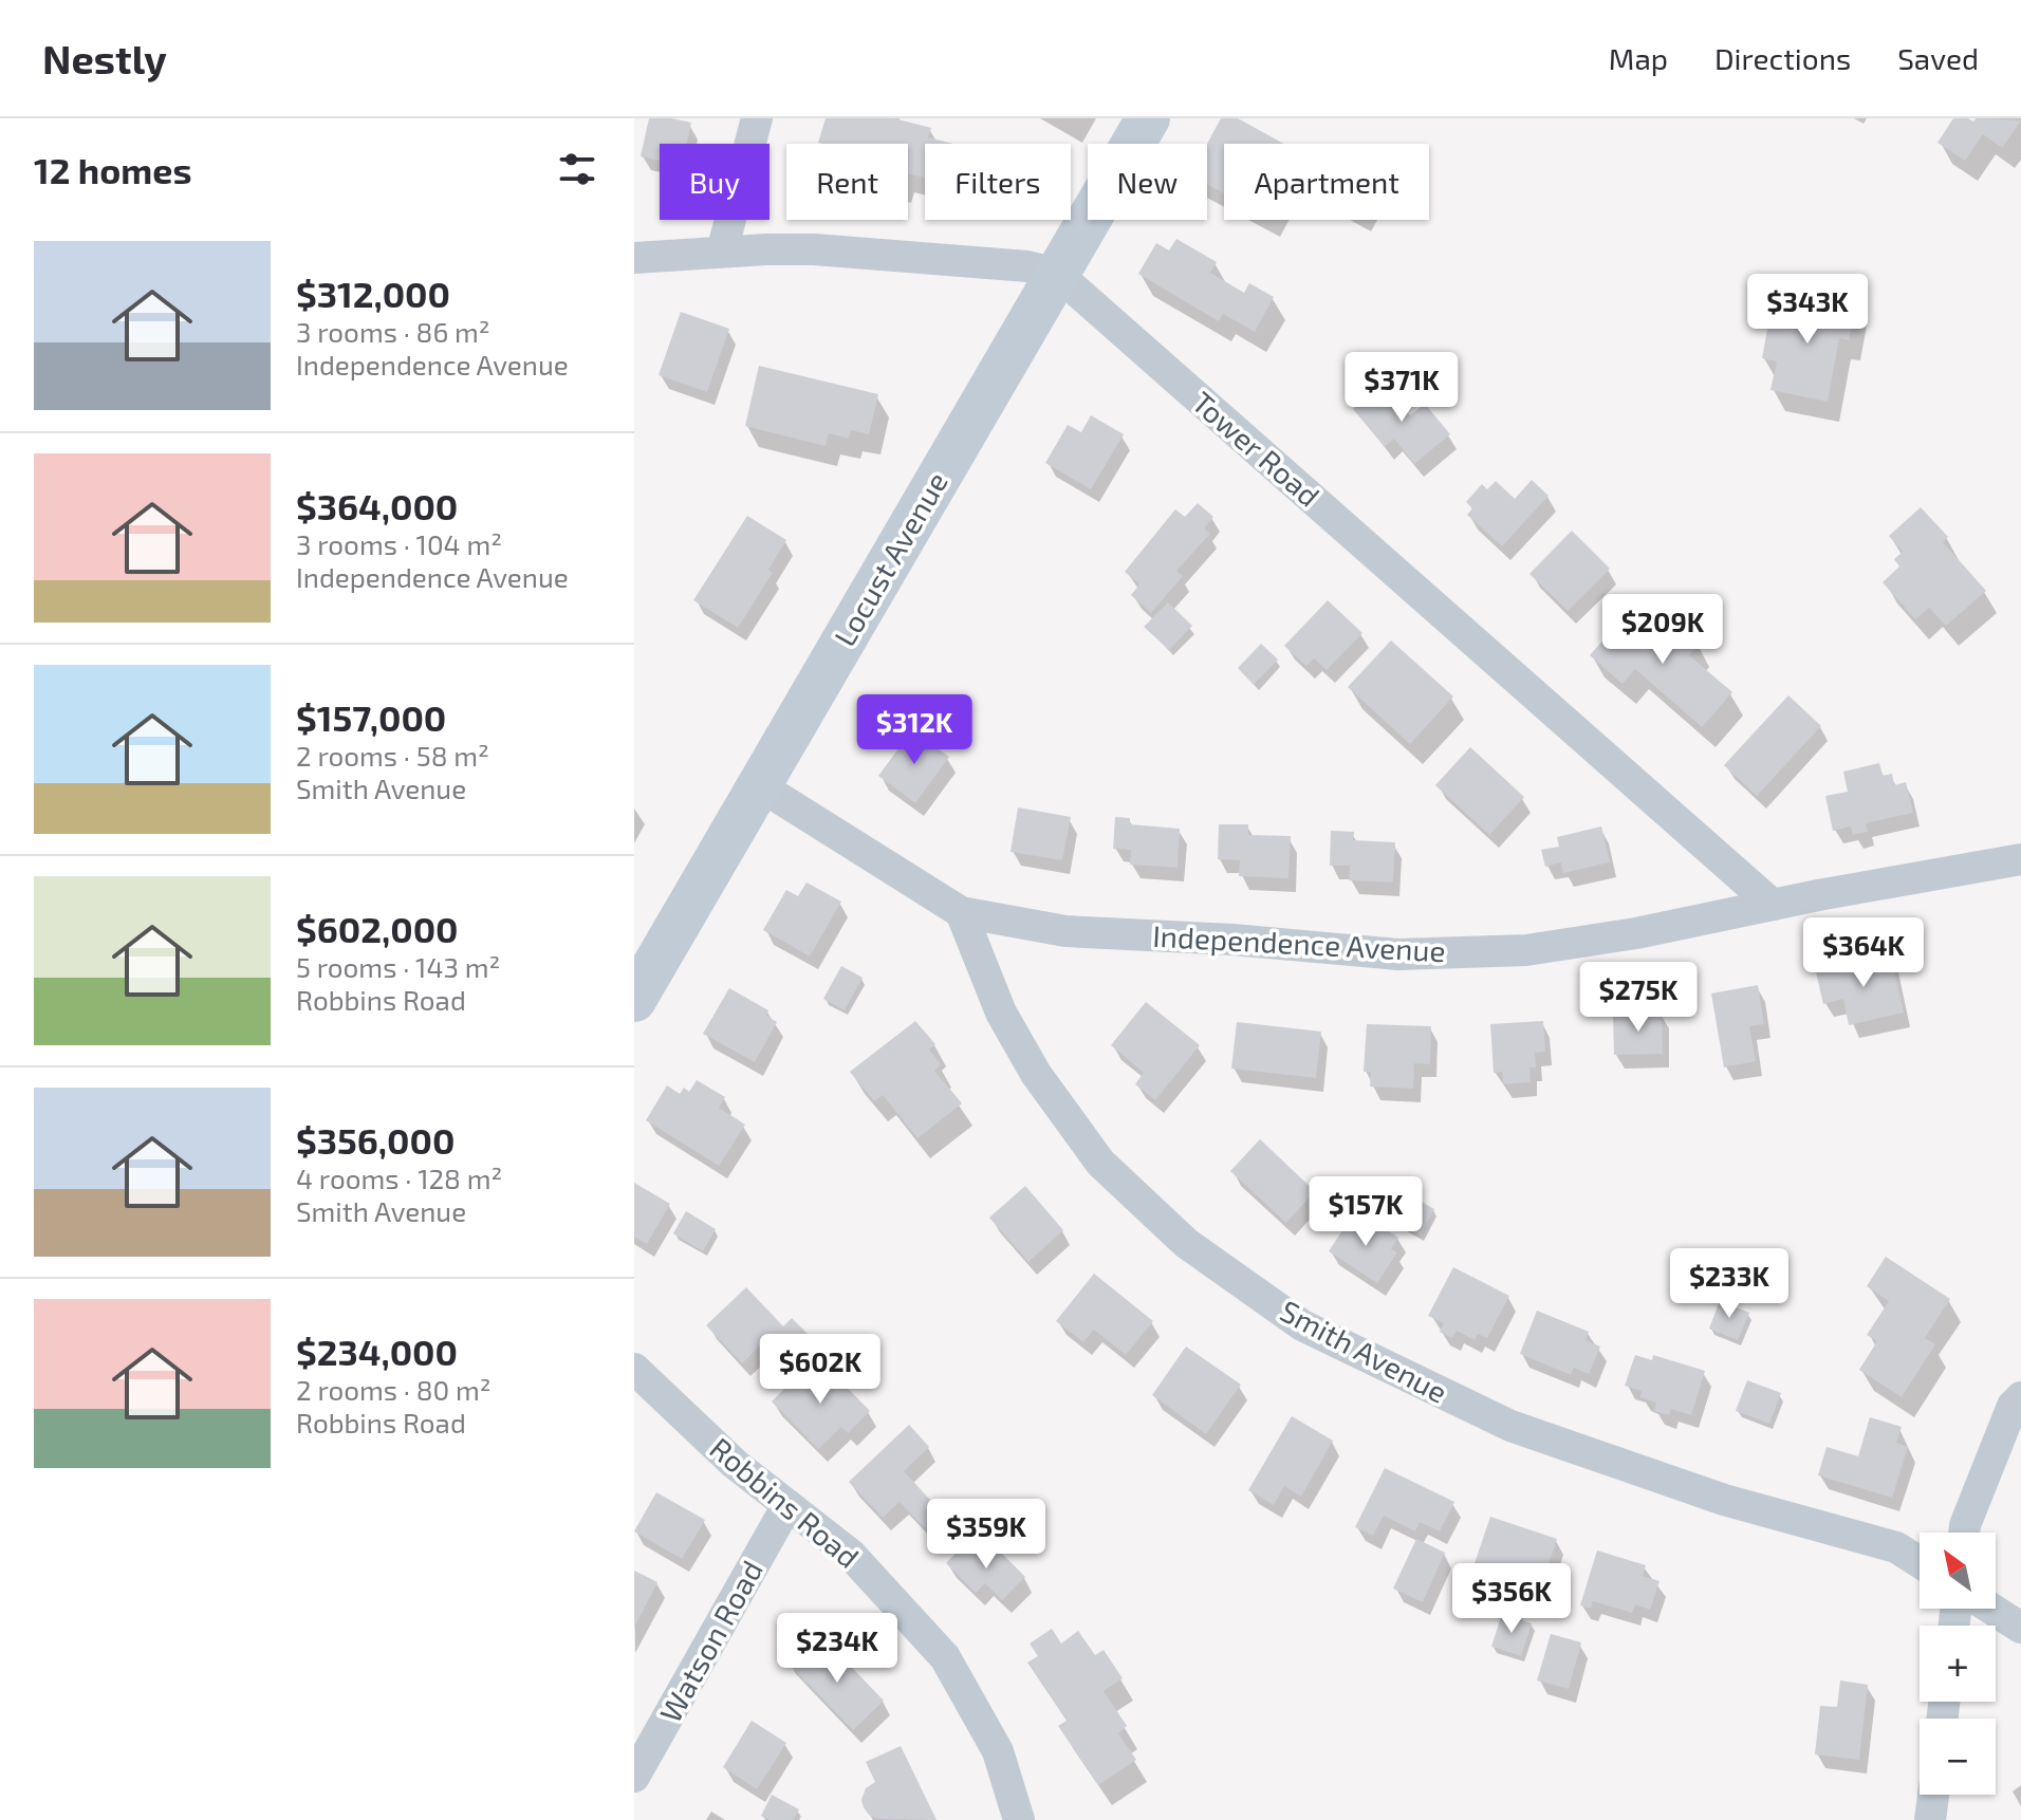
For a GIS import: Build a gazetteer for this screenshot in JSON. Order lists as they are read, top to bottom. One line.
{"streets":{"street":["Tower Road","Locust Avenue","Independence Avenue","Smith Avenue","Robbins Road","Watson Road"]},"crossings":[["Tower Road","Locust Avenue"],["Tower Road","Independence Avenue"],["Locust Avenue","Independence Avenue"],["Independence Avenue","Smith Avenue"],["Robbins Road","Watson Road"]],"north":"top left","page":{"header":"Nestly","nav":["Map","Directions","Saved"],"heading":"12 homes","chip":["Buy","Rent","Filters","New","Apartment"],"list":[{"name":"$312,000","note":"3 rooms · 86 m² · Independence Avenue"},{"name":"$364,000","note":"3 rooms · 104 m² · Independence Avenue"},{"name":"$157,000","note":"2 rooms · 58 m² · Smith Avenue"},{"name":"$602,000","note":"5 rooms · 143 m² · Robbins Road"},{"name":"$356,000","note":"4 rooms · 128 m² · Smith Avenue"},{"name":"$234,000","note":"2 rooms · 80 m² · Robbins Road"}],"price":["$343K","$371K","$209K","$312K","$364K","$275K","$157K","$233K","$602K","$359K","$356K","$234K"],"map_buttons":["+","−"]}}
